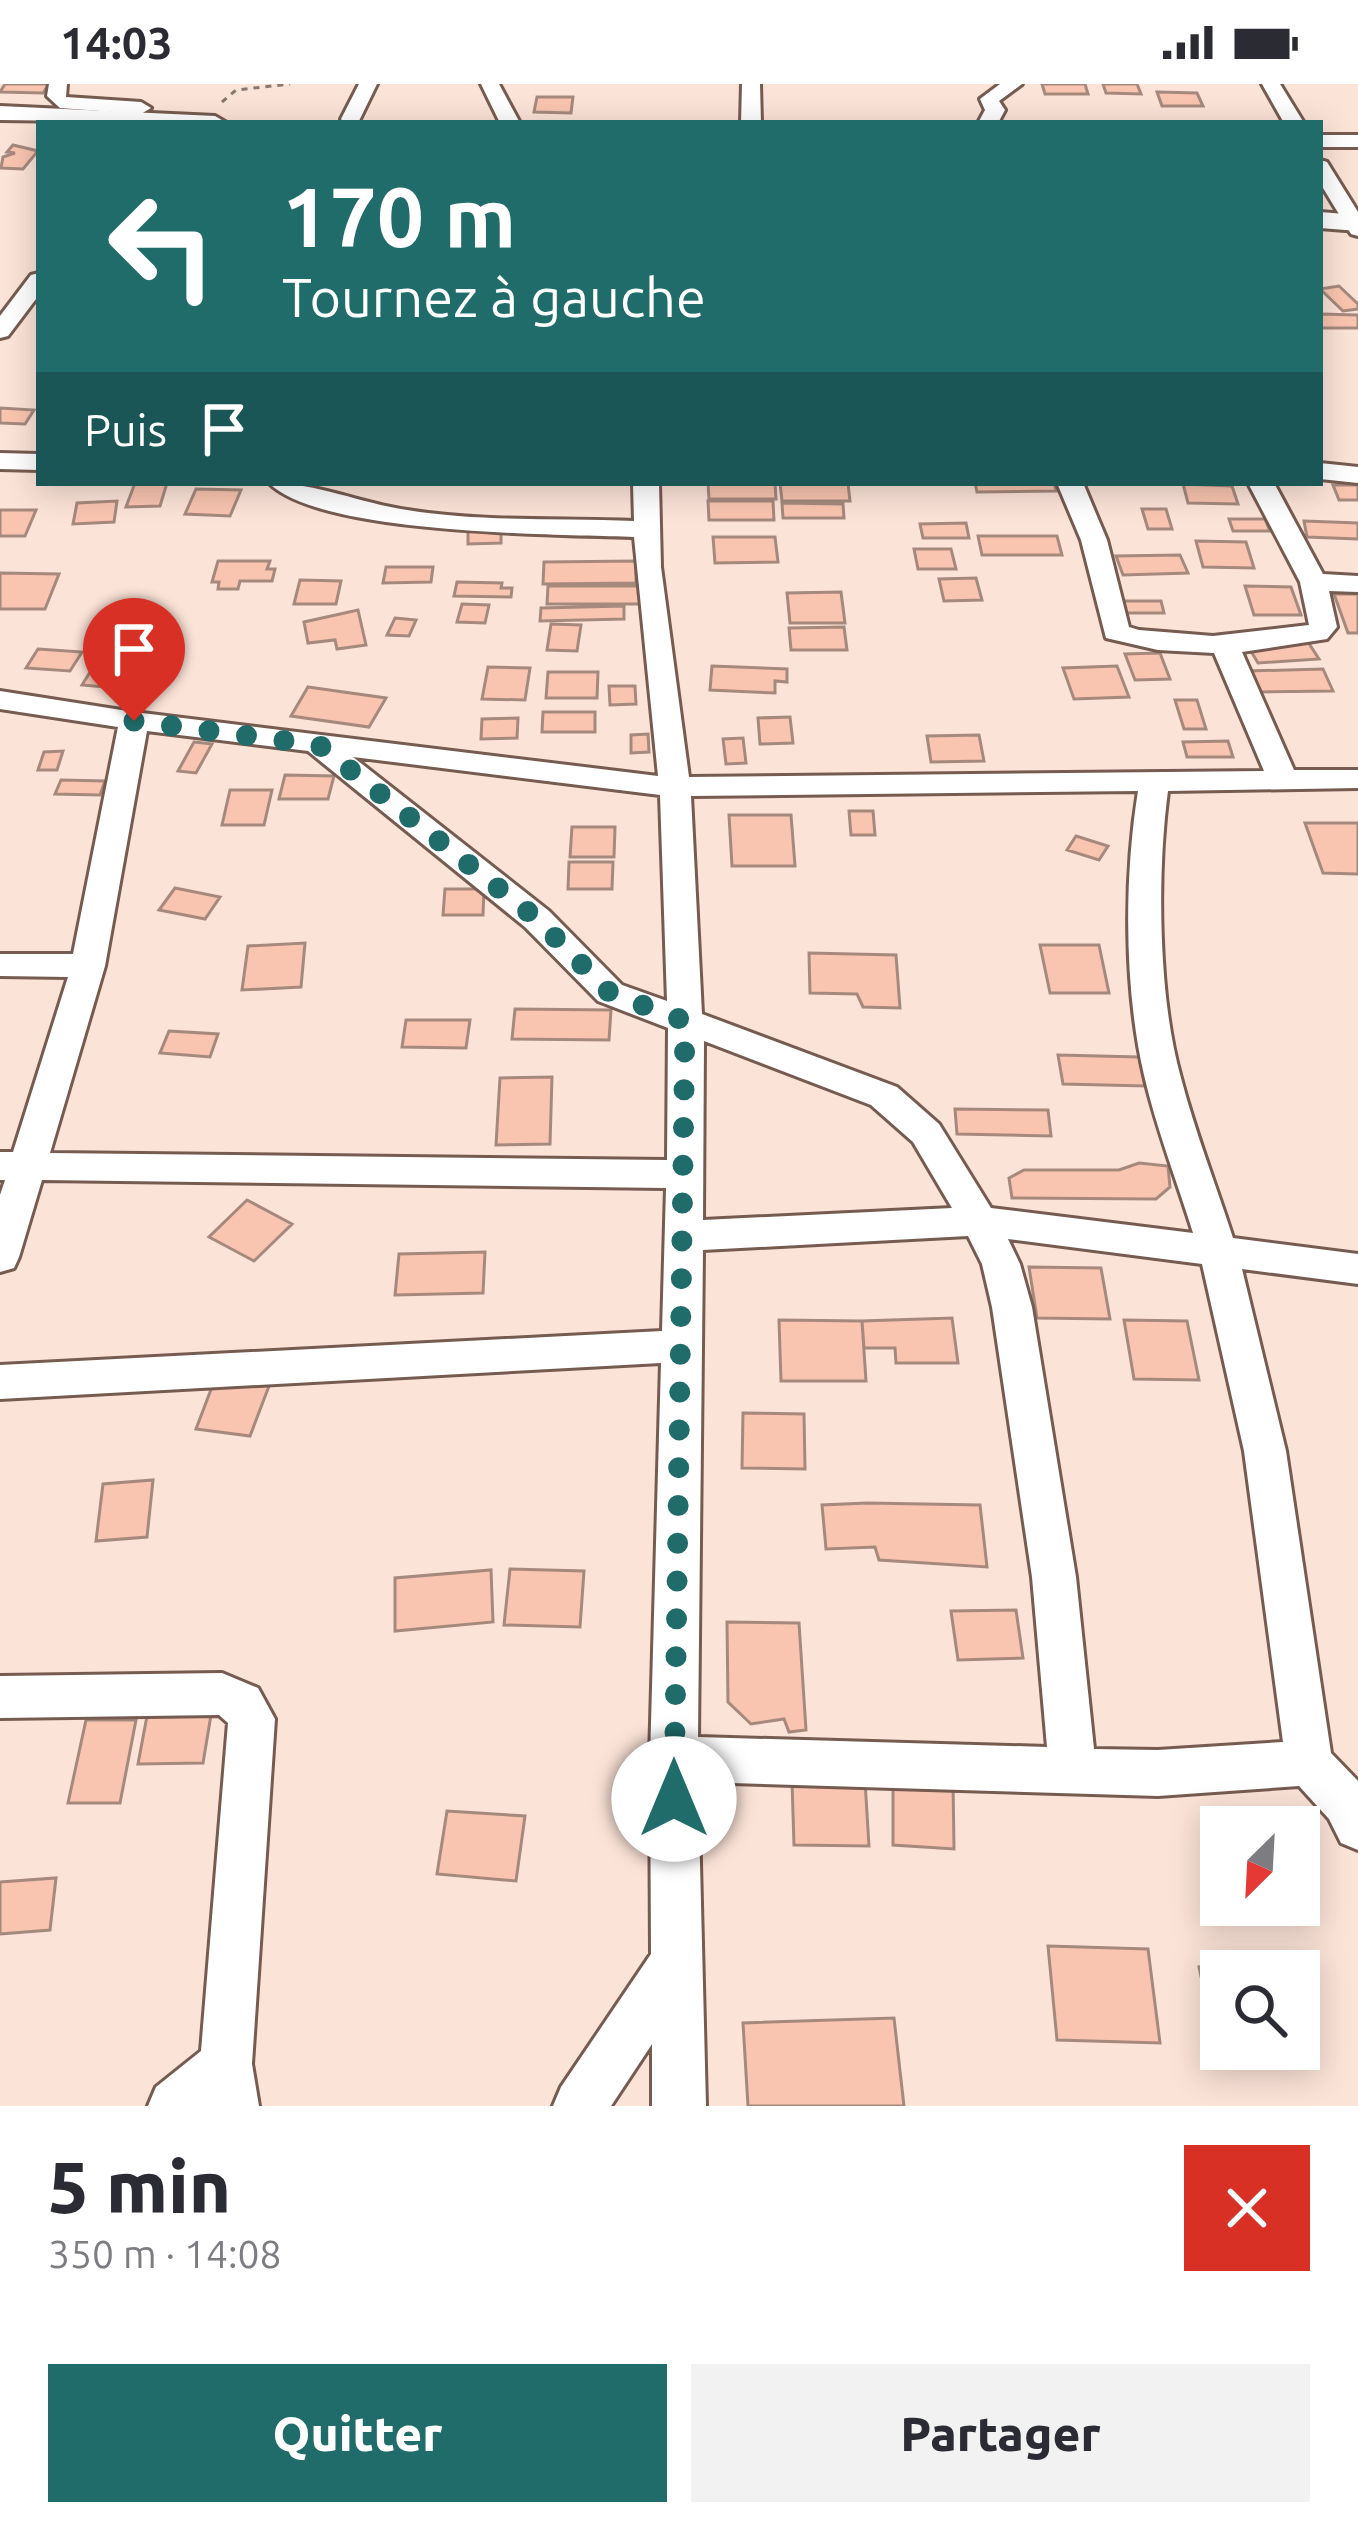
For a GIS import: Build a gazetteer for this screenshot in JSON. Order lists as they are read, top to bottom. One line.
{"north":"bottom left","page":{"status":"14:03","turn":["170 m","Tournez à gauche"],"then":"Puis","heading":["5 min","350 m · 14:08"],"buttons":["Quitter","Partager"]}}
